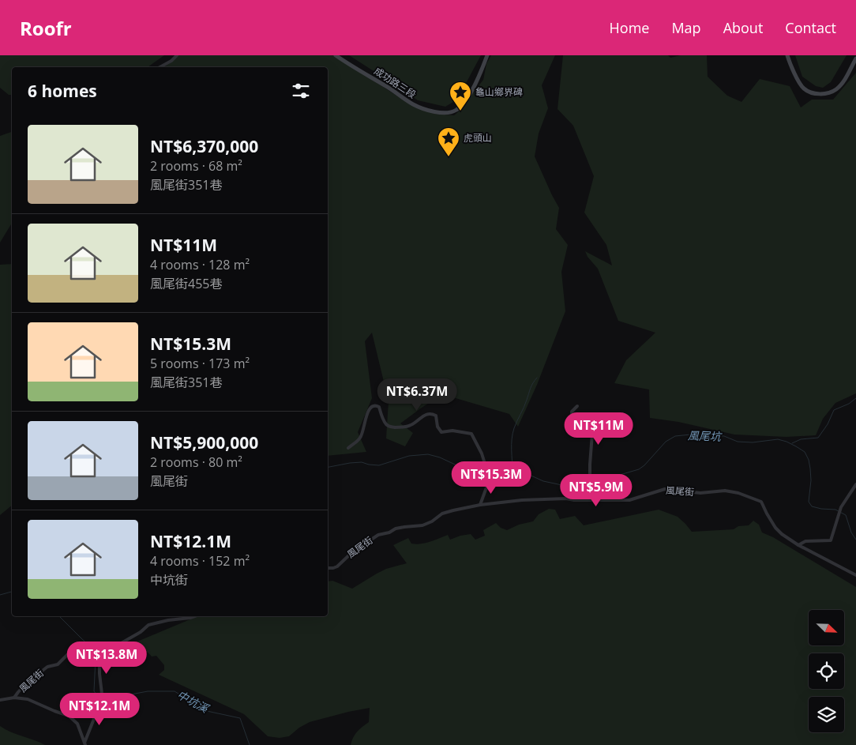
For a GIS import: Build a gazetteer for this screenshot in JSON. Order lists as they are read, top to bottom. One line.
{"streets":{"street":["成功路三段","風尾街"]},"water":["風尾坑","中坑溪"],"places":{"place":["龜山鄉界碑","虎頭山"]},"north":"bottom right","page":{"header":"Roofr","nav":["Home","Map","About","Contact"],"heading":"6 homes","list":[{"name":"NT$6,370,000","note":"2 rooms · 68 m² · 風尾街351巷"},{"name":"NT$11M","note":"4 rooms · 128 m² · 風尾街455巷"},{"name":"NT$15.3M","note":"5 rooms · 173 m² · 風尾街351巷"},{"name":"NT$5,900,000","note":"2 rooms · 80 m² · 風尾街"},{"name":"NT$12.1M","note":"4 rooms · 152 m² · 中坑街"}],"price":["NT$6.37M","NT$11M","NT$15.3M","NT$5.9M","NT$13.8M","NT$12.1M"]}}
